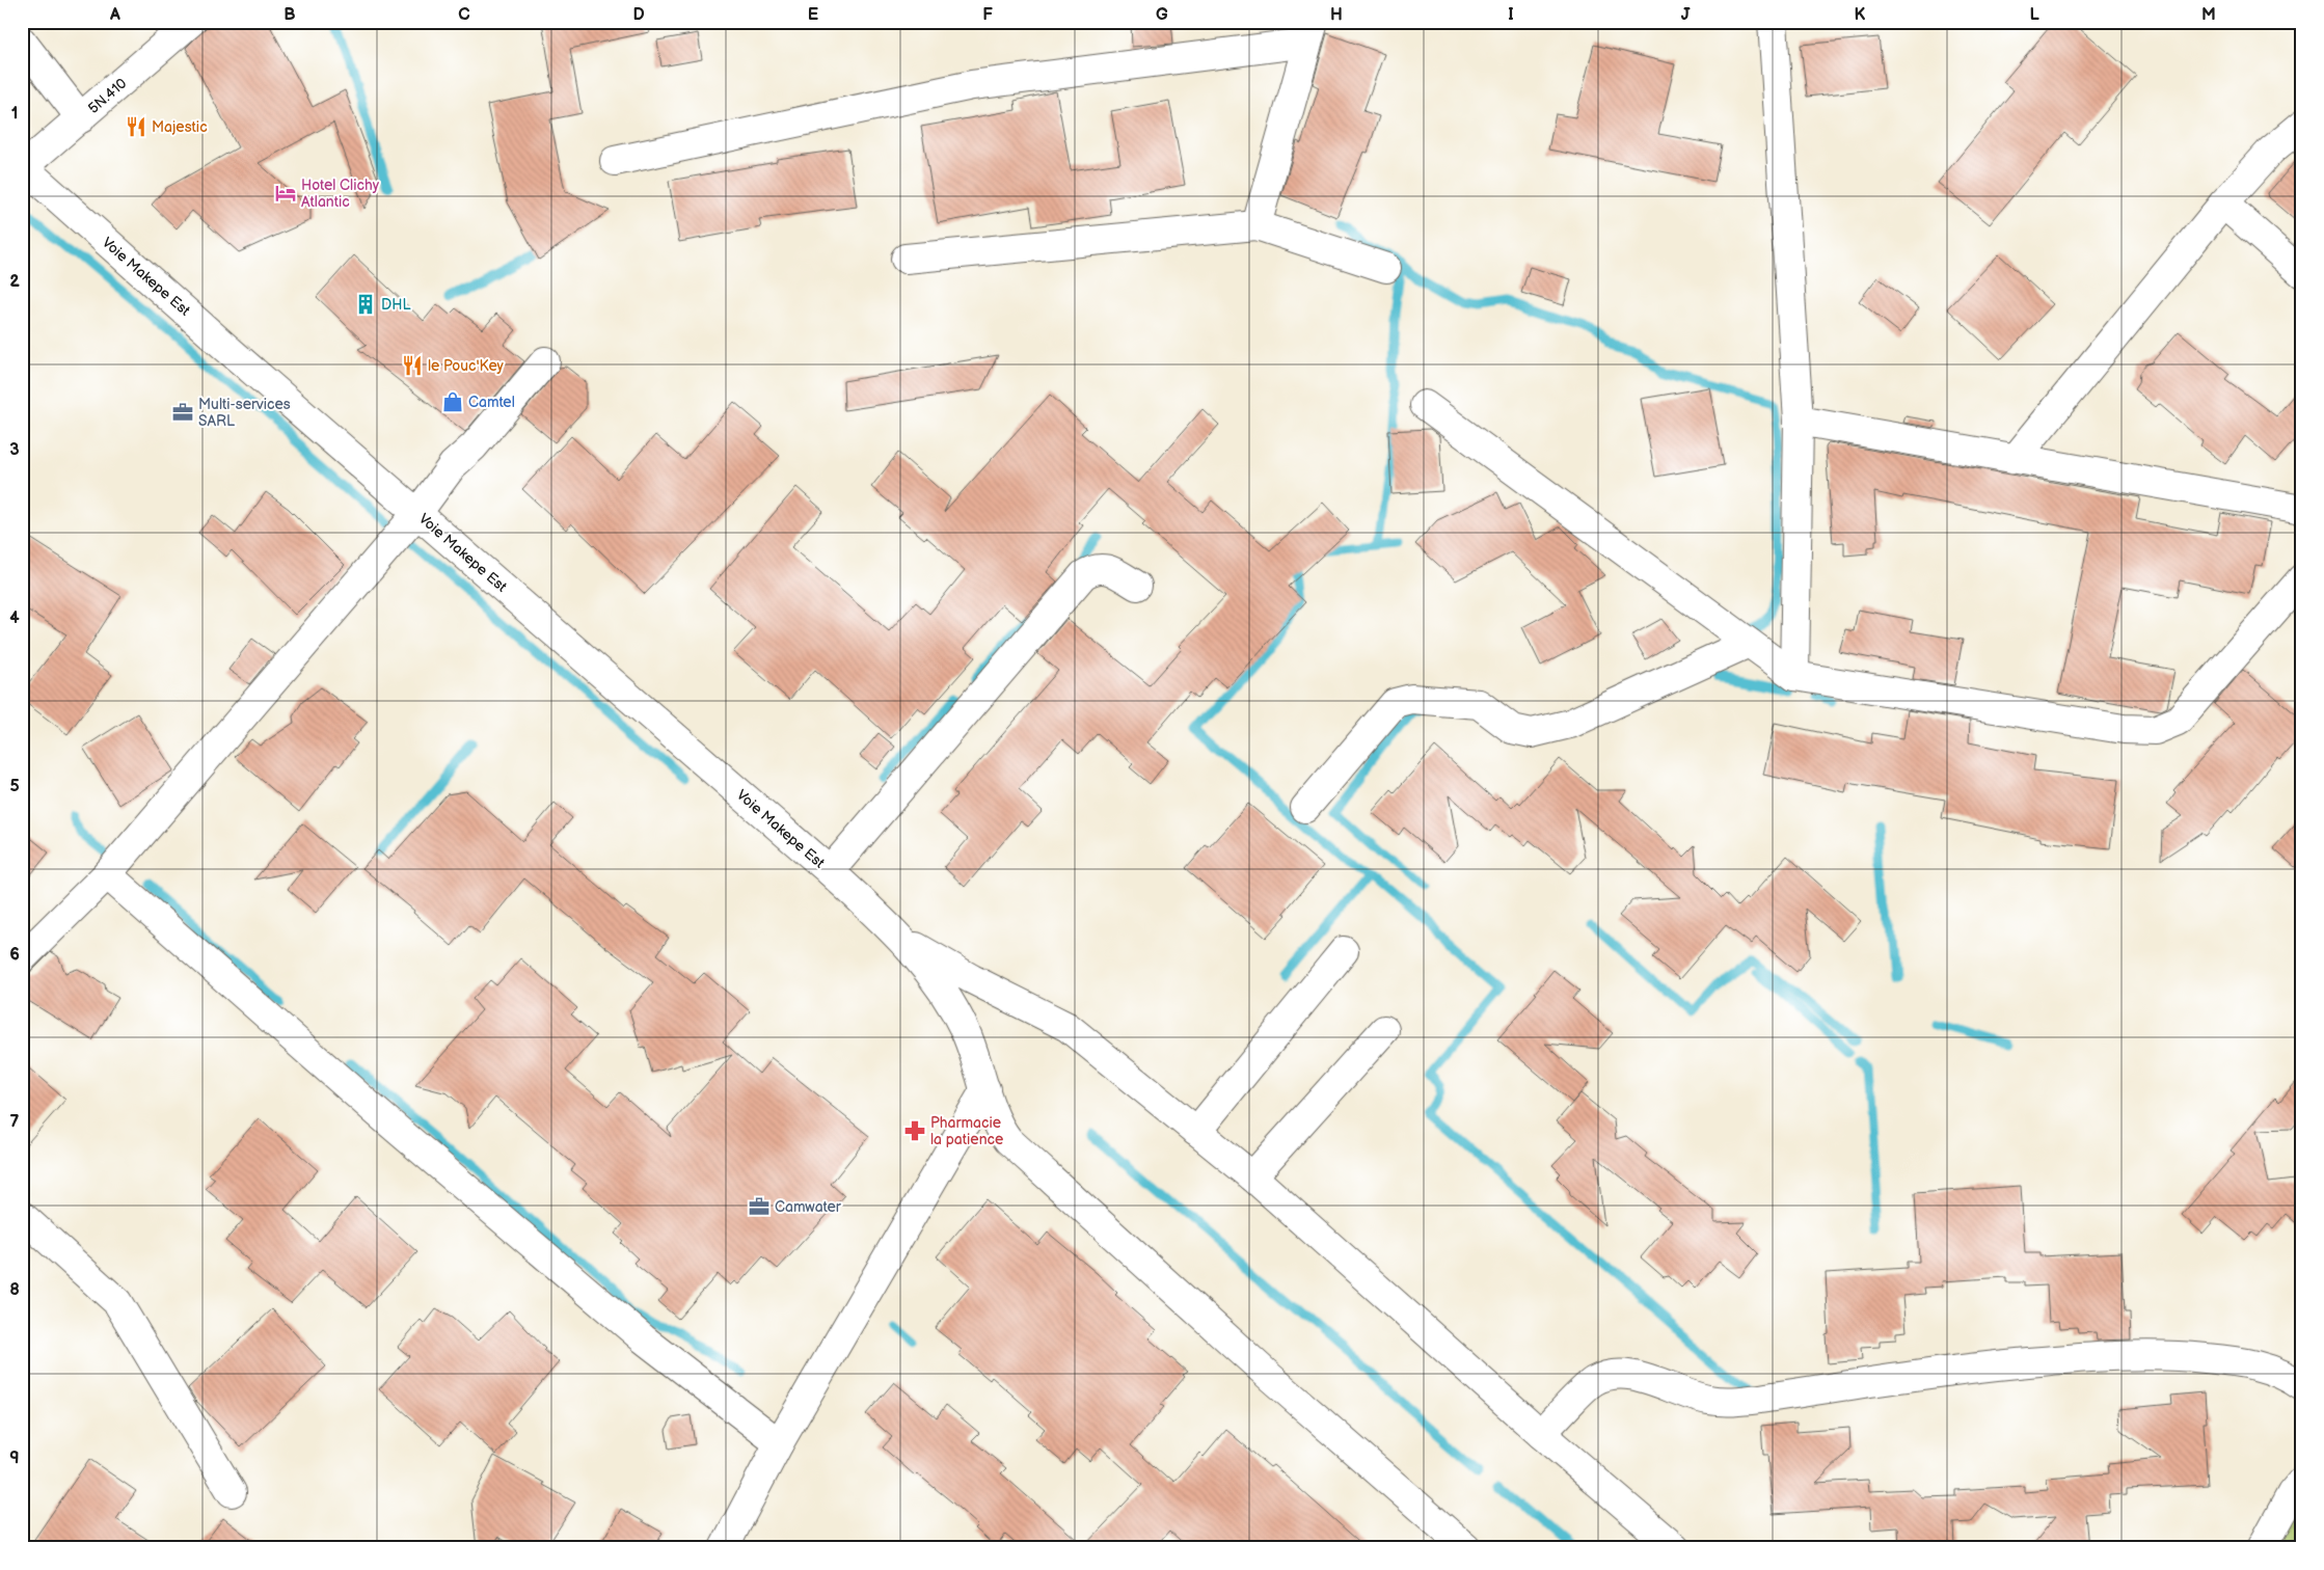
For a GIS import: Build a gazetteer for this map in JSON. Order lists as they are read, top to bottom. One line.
{"streets":{"street":["5N.410","Voie Makepe Est"]},"crossings":[["5N.410","Voie Makepe Est"]],"places":{"restaurant":["Majestic","le Pouc'Key"],"hotel":["Hotel Clichy Atlantic"],"building":["DHL"],"shop":["Camtel"],"office":["Multi-services SARL","Camwater"],"pharmacy":["Pharmacie la patience"]},"grid":{"columns":["A","B","C","D","E","F","G","H","I","J","K","L","M"],"rows":["1","2","3","4","5","6","7","8","9"]}}
